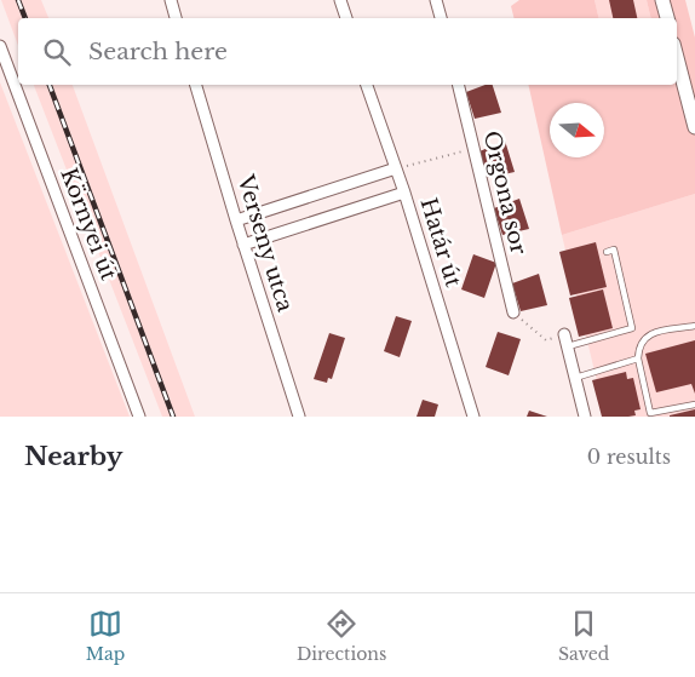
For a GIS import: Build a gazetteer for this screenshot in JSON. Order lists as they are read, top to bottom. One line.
{"streets":{"street":["Orgona sor","Környei út","Határ út","Verseny utca"]},"north":"right","page":{"search":"Search here","heading":["Nearby","0 results"],"nav":["Map","Directions","Saved"]}}
